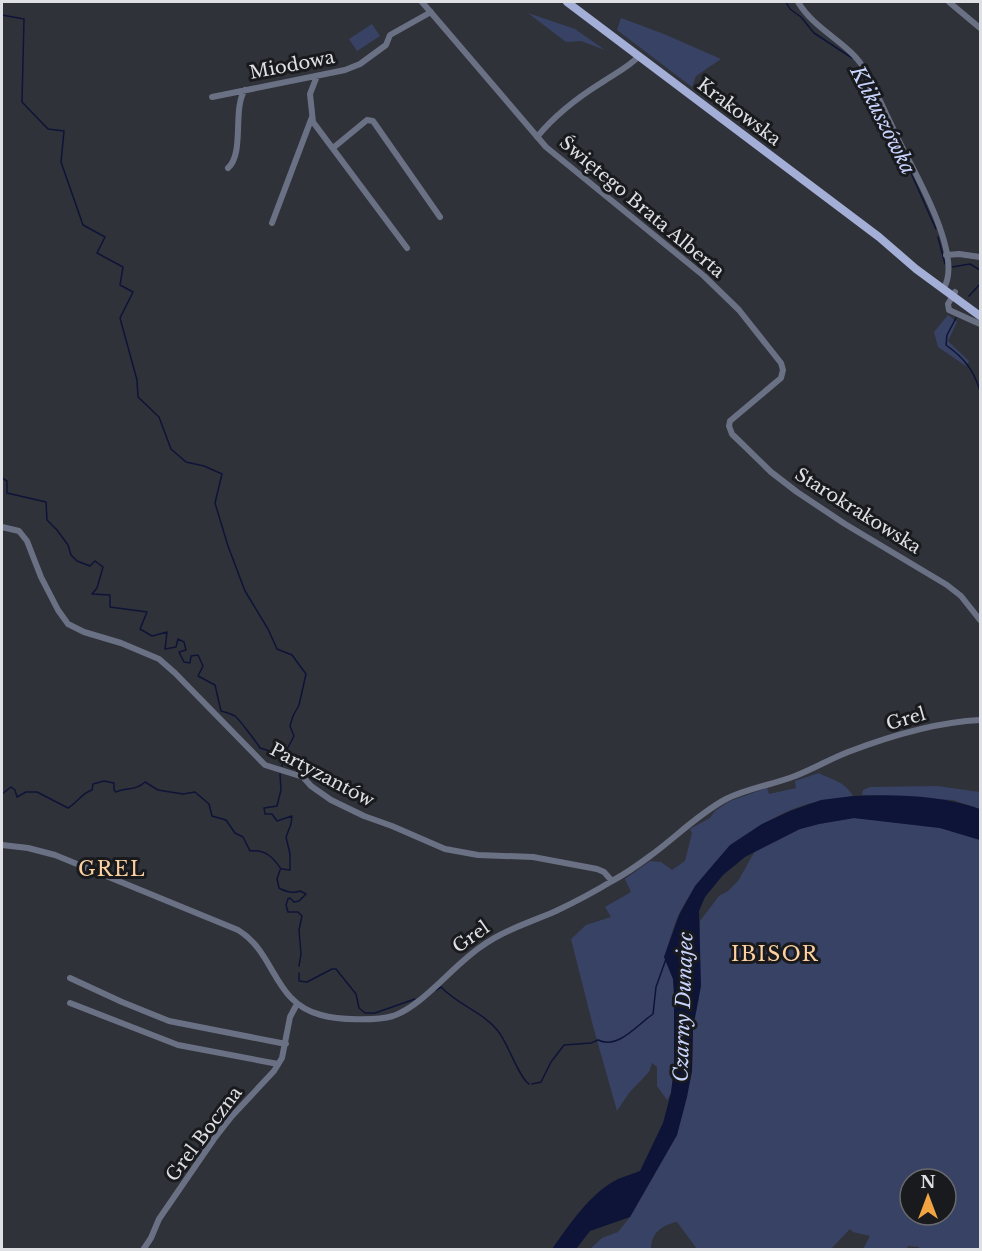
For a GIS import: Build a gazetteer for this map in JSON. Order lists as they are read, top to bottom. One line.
{"streets":{"main road":["Krakowska"],"street":["Miodowa","Świętego Brata Alberta","Starokrakowska","Grel","Partyzantów","Grel Boczna"]},"crossings":[["Miodowa","Świętego Brata Alberta"],["Świętego Brata Alberta","Starokrakowska"],["Grel","Partyzantów"],["Grel","Grel Boczna"]],"districts":["GREL","IBISOR"],"water":["Klikuszówka","Czarny Dunajec"],"north":"top"}
